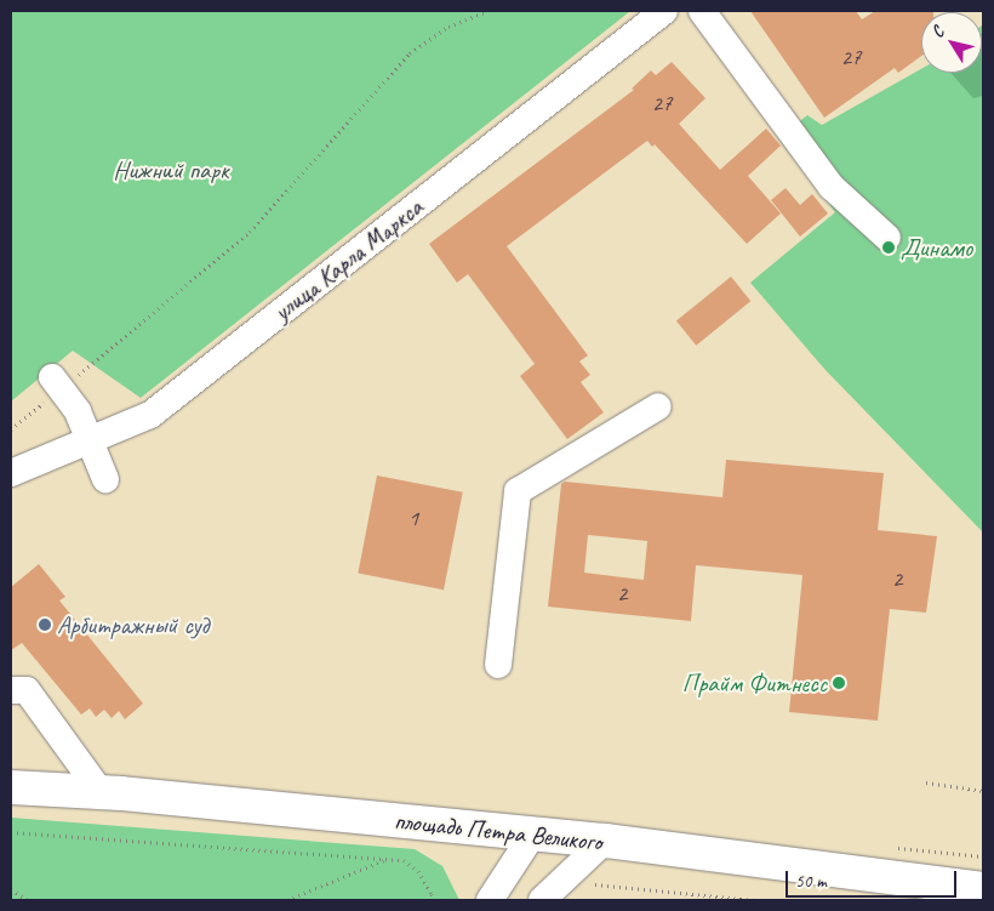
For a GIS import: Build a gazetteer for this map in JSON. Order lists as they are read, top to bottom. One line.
{"streets":{"main road":["площадь Петра Великого"],"street":["улица Карла Маркса"]},"parks":["Нижний парк"],"places":["Динамо","Арбитражный суд","Прайм Фитнесс"],"house_numbers":["27","27","1","2","2"],"scale_bar":"50 m","north":"top left"}
